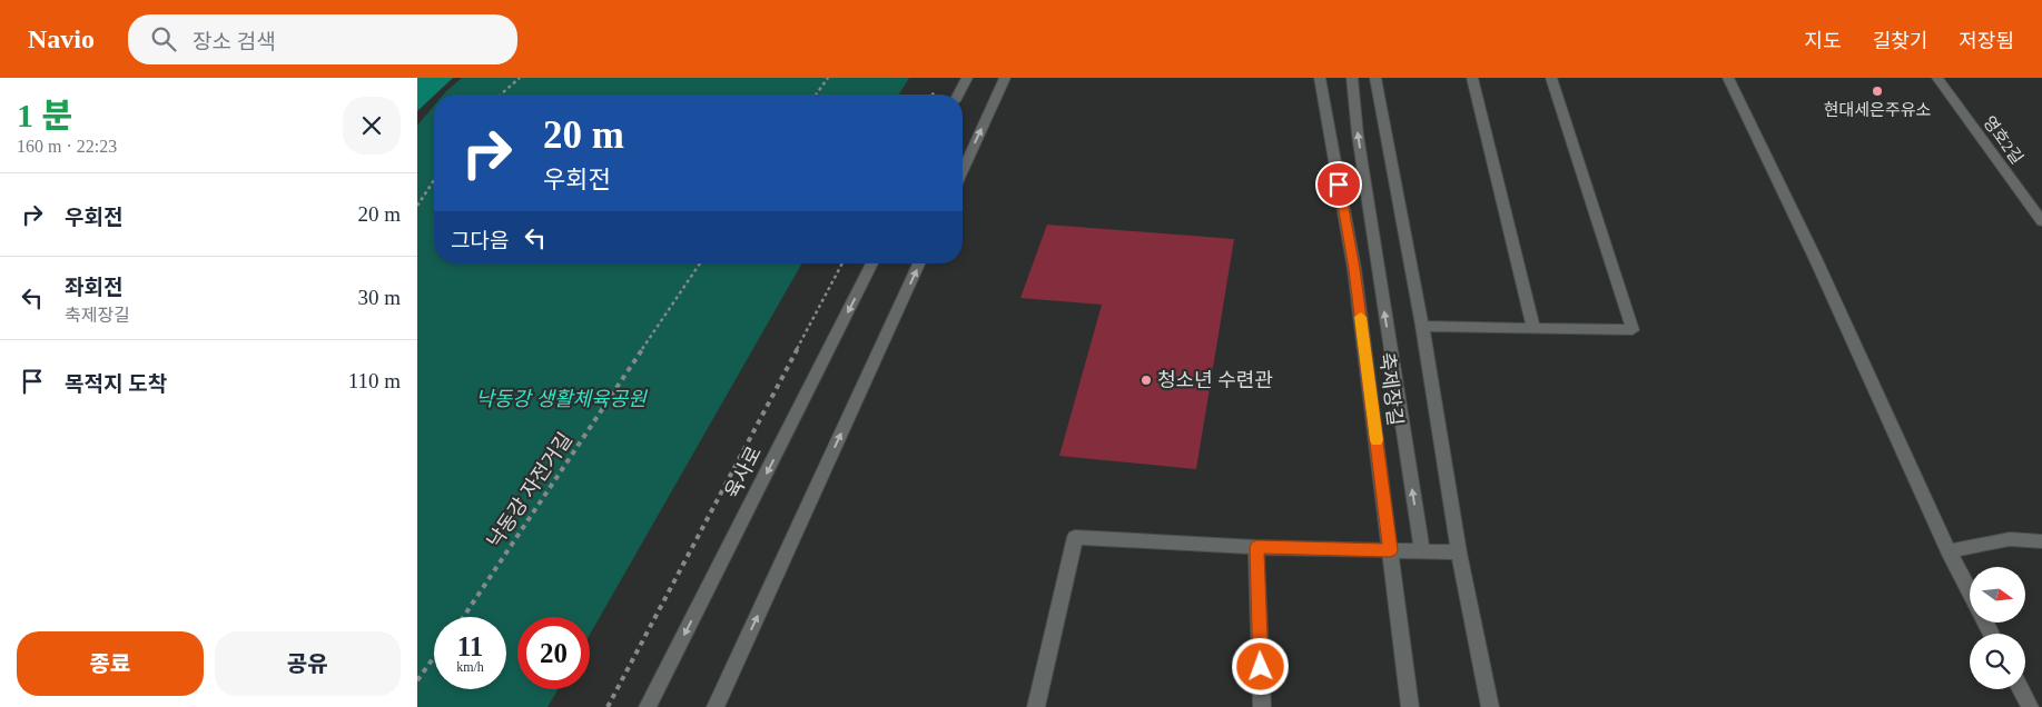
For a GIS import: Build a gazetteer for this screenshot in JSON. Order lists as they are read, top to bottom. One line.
{"streets":{"street":["영호2길","축제장길","육사로"],"path":["낙동강 자전거길"]},"parks":["낙동강 생활체육공원"],"places":["현대세은주유소","청소년 수련관"],"north":"right","page":{"header":"Navio","search":"장소 검색","nav":["지도","길찾기","저장됨"],"heading":["1 분","160 m · 22:23"],"turn":["20 m","우회전"],"list":[{"name":"우회전","value":"20 m"},{"name":"좌회전","note":"축제장길","value":"30 m"},{"name":"목적지 도착","value":"110 m"}],"then":"그다음","speed":"11 km/h","limit":"20","buttons":["종료","공유"]}}
